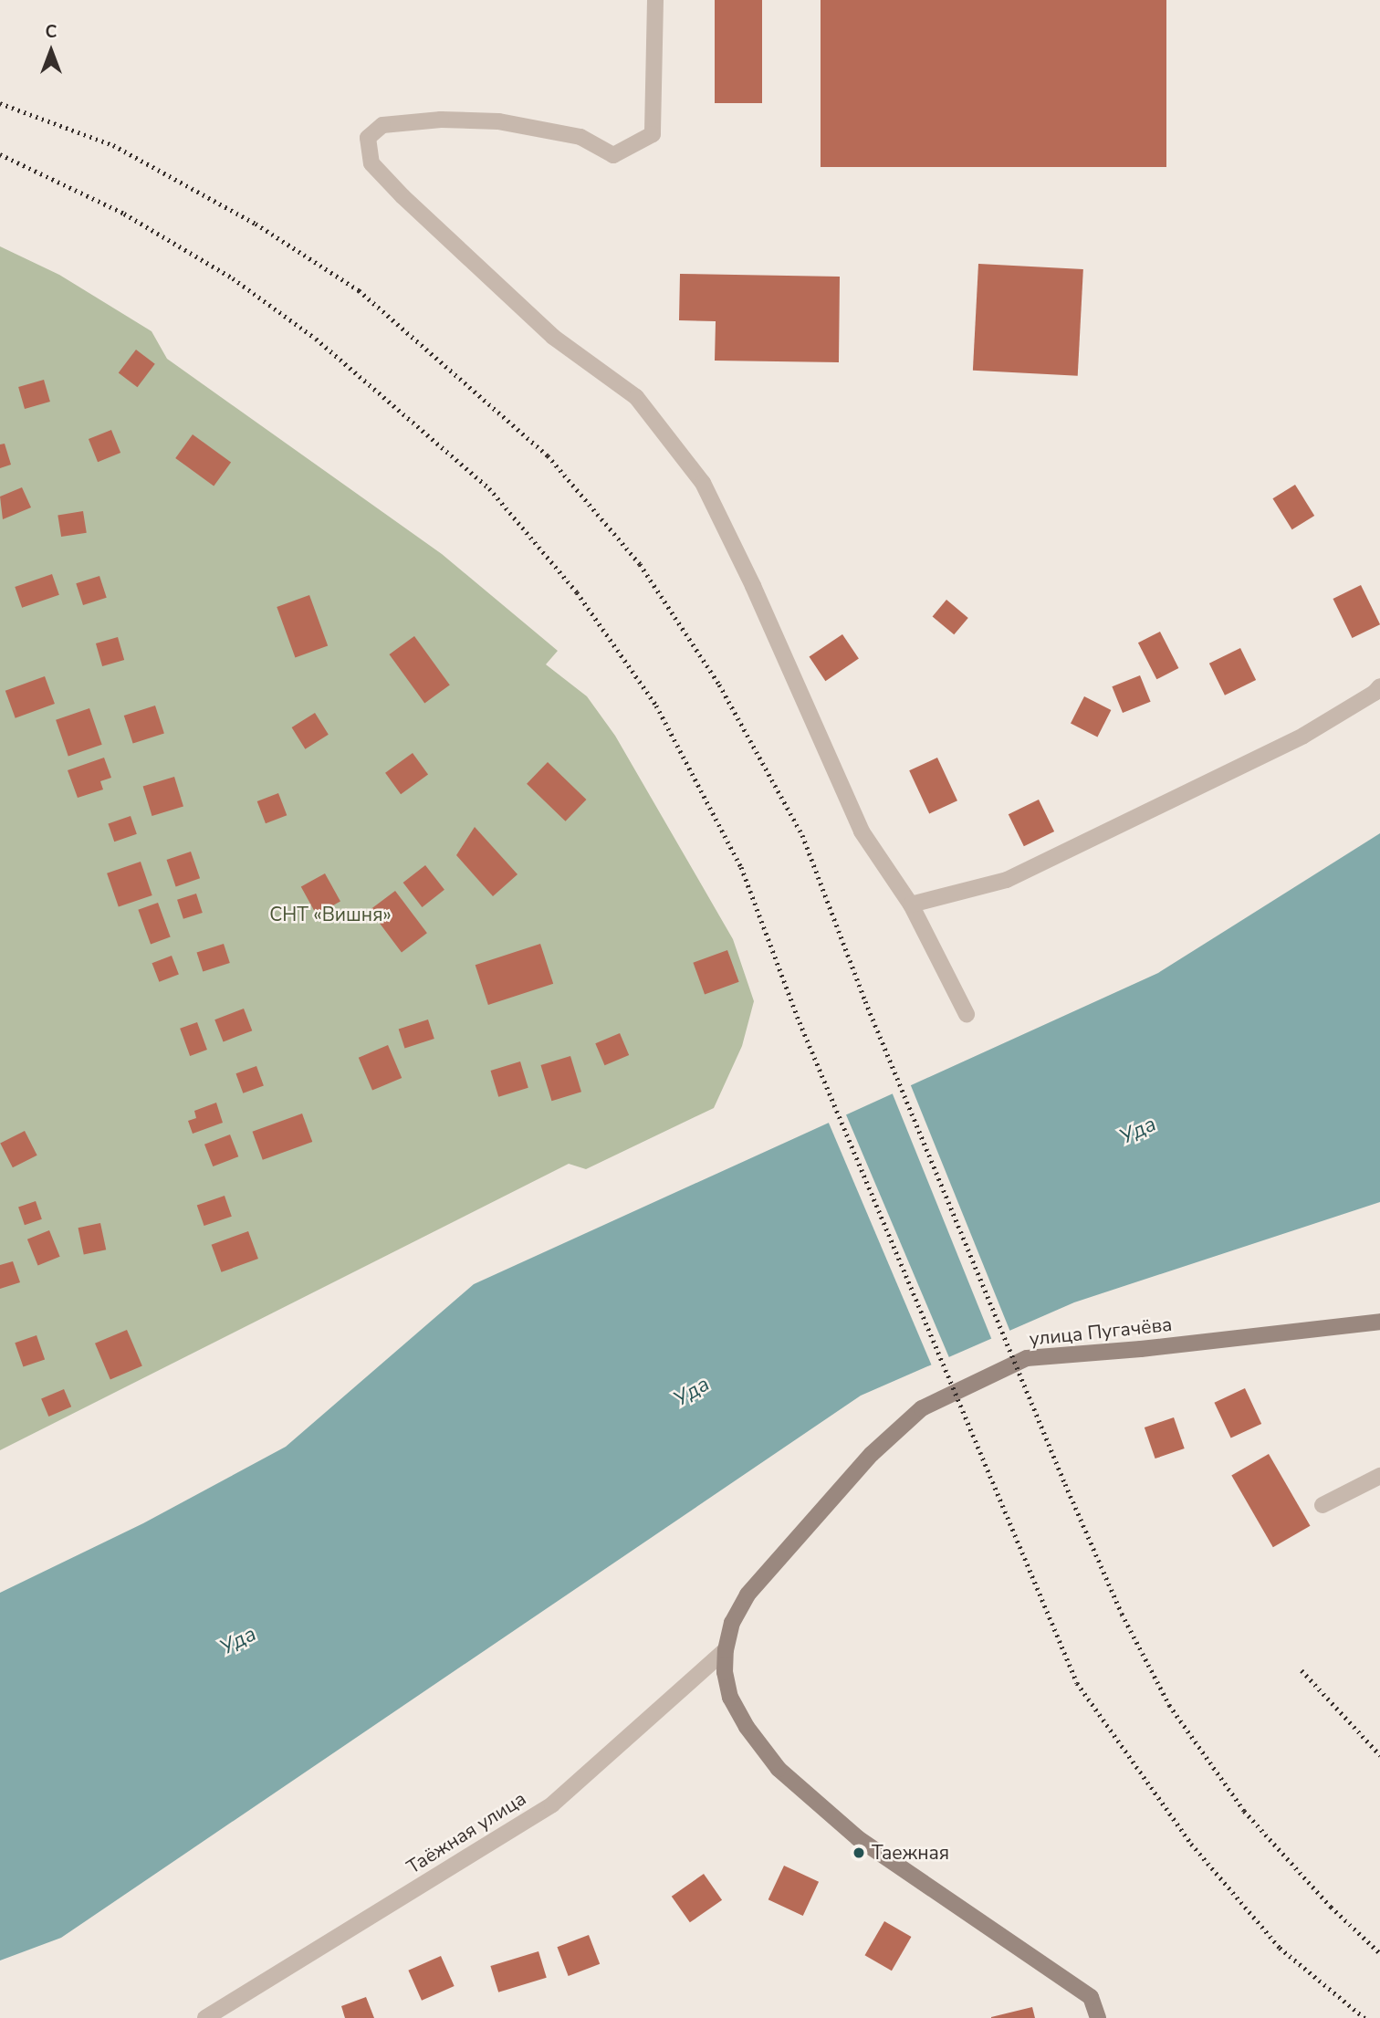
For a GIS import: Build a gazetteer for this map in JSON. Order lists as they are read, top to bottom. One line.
{"streets":{"street":["улица Пугачёва","Таёжная улица"]},"crossings":[["улица Пугачёва","Таёжная улица"]],"water":["Уда"],"parks":["СНТ «Вишня»"],"places":["Таежная"],"north":"top"}
